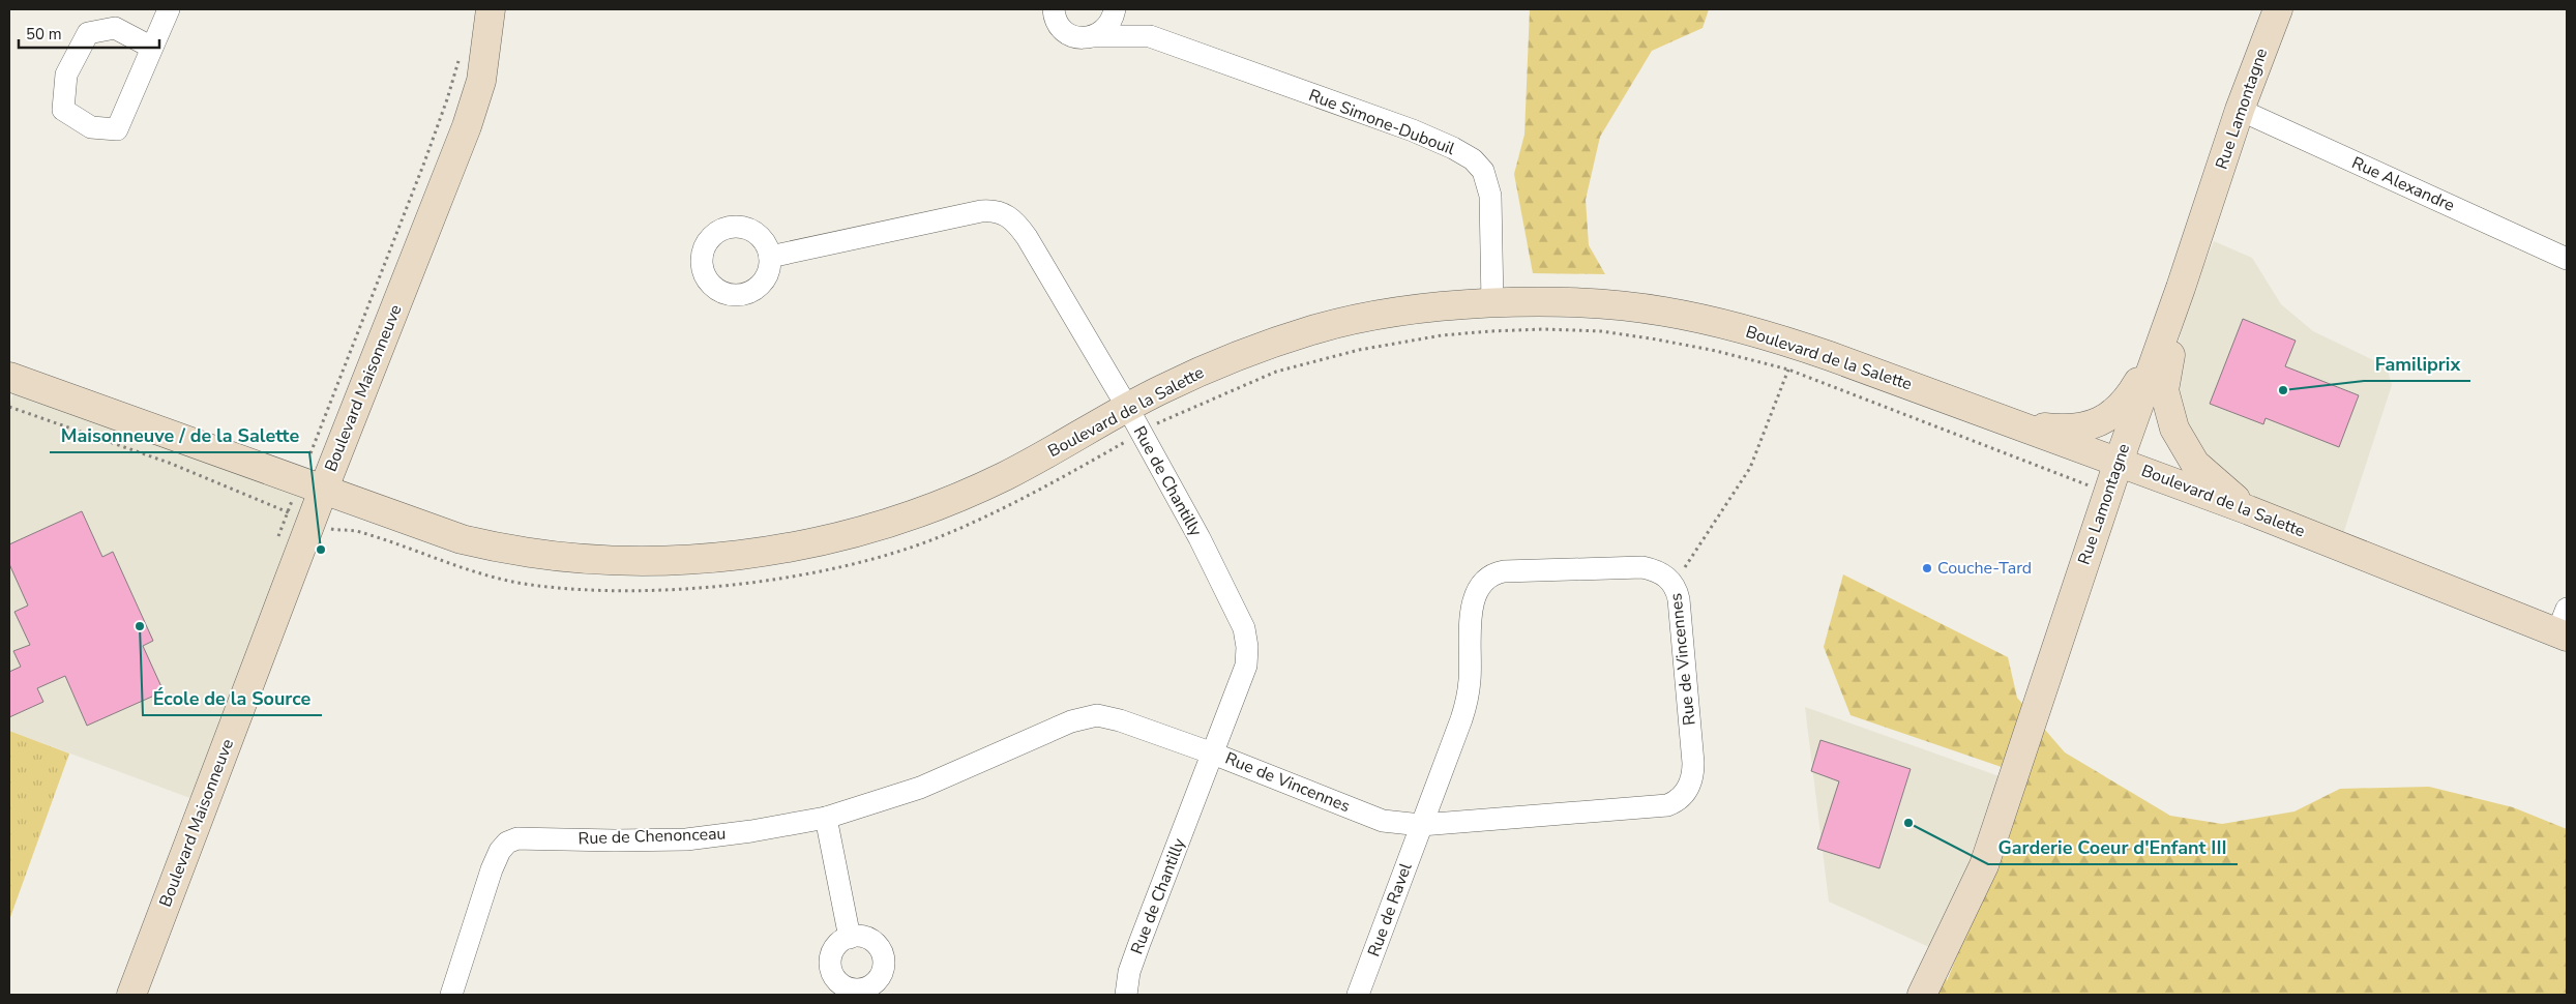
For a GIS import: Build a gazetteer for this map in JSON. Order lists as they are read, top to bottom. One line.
{"streets":{"street":["Rue Lamontagne","Rue Simone-Dubouil","Rue Alexandre","Boulevard de la Salette","Boulevard Maisonneuve","Rue de Chantilly","Rue de Vincennes","Rue de Chenonceau","Rue de Ravel"]},"crossings":[["Rue Lamontagne","Rue Alexandre"],["Rue Lamontagne","Boulevard de la Salette"],["Rue Simone-Dubouil","Boulevard de la Salette"],["Boulevard de la Salette","Boulevard Maisonneuve"],["Boulevard de la Salette","Rue de Chantilly"],["Rue de Chantilly","Rue de Vincennes"],["Rue de Chantilly","Rue de Chenonceau"],["Rue de Vincennes","Rue de Chenonceau"],["Rue de Vincennes","Rue de Ravel"]],"places":["Familiprix","Maisonneuve / de la Salette","Couche-Tard","École de la Source","Garderie Coeur d'Enfant III"],"scale_bar":"50 m"}
